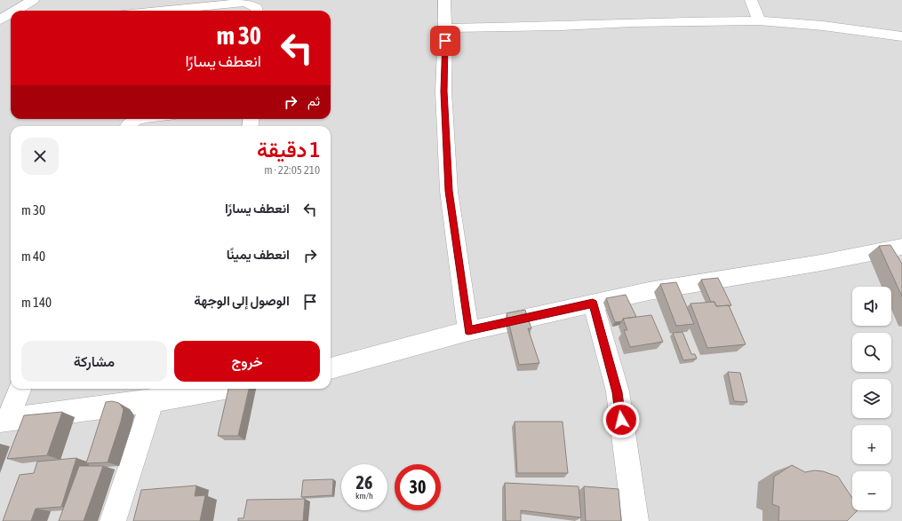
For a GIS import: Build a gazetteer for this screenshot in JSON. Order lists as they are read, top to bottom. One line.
{"page":{"turn":["30 m","انعطف يسارًا"],"then":"ثم","heading":["1 دقيقة","210 m · 22:05"],"list":[{"name":"انعطف يسارًا","value":"30 m"},{"name":"انعطف يمينًا","value":"40 m"},{"name":"الوصول إلى الوجهة","value":"140 m"}],"map_buttons":["+","−"],"buttons":["خروج","مشاركة"],"speed":"26 km/h","limit":"30"}}
